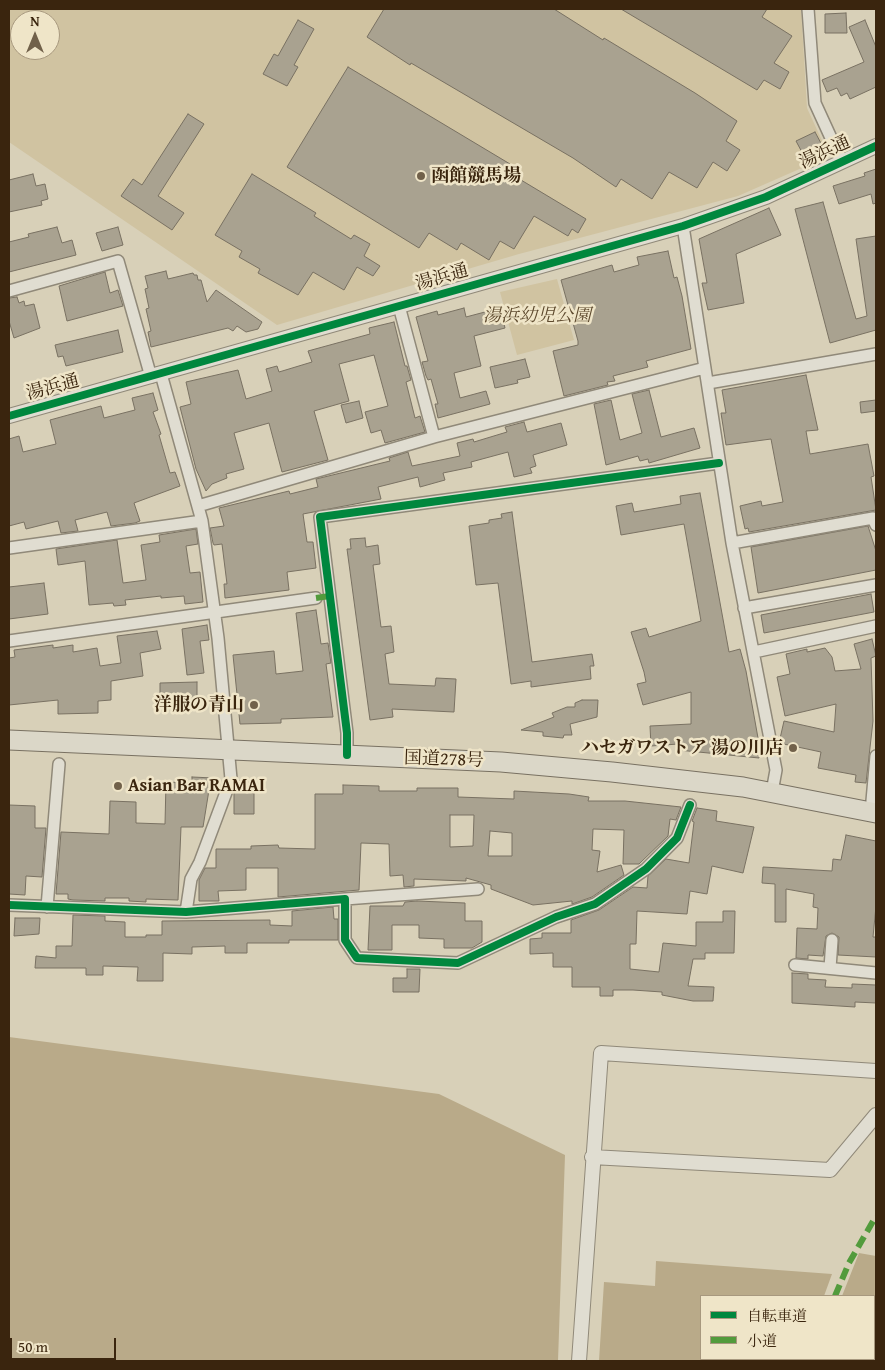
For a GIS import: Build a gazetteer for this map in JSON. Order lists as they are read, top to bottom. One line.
{"streets":{"highway":["国道278号"],"street":["湯浜通"]},"parks":["湯浜幼児公園"],"places":["函館競馬場","洋服の青山","ハセガワストア 湯の川店","Asian Bar RAMAI"],"legend":["自転車道","小道"],"scale_bar":"50 m","north":"top"}
